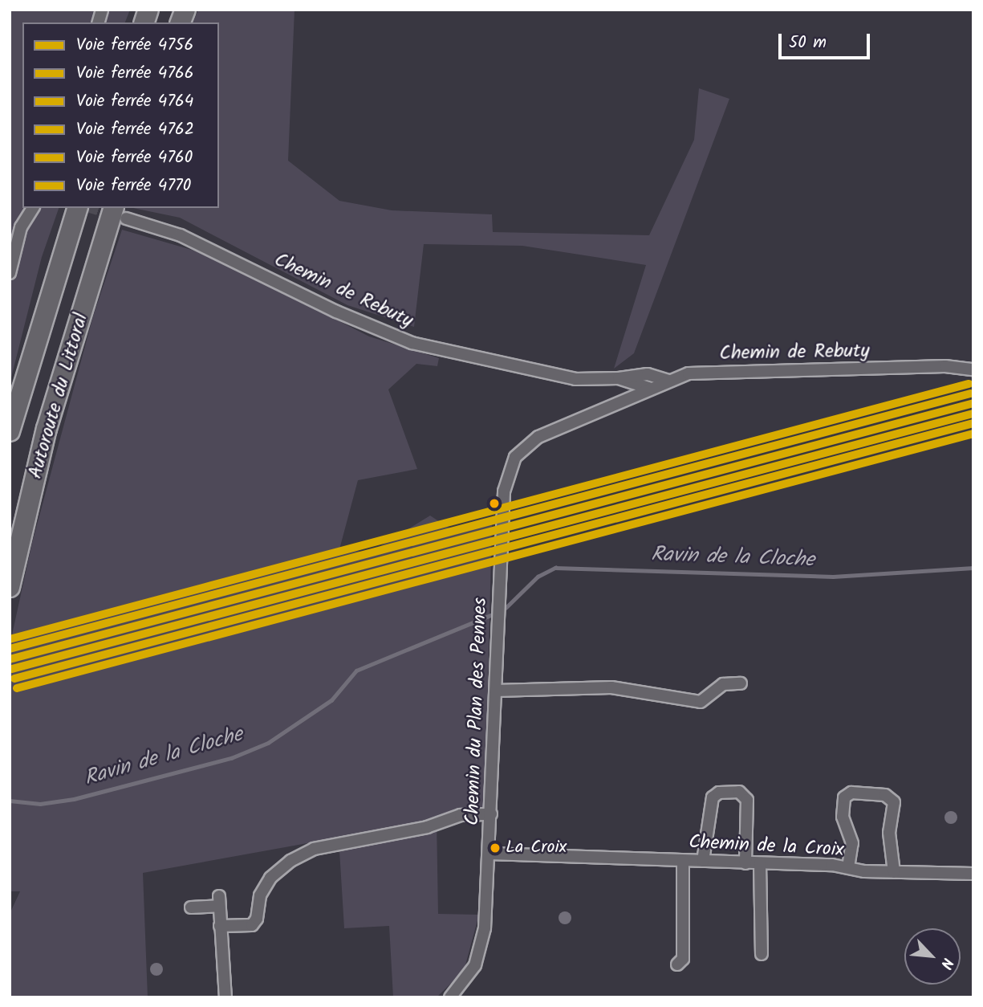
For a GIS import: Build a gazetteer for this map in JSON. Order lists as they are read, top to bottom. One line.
{"streets":{"highway":["Autoroute du Littoral"],"street":["Chemin de Rebuty","Chemin du Plan des Pennes","Chemin de la Croix"]},"crossings":[["Chemin de Rebuty","Autoroute du Littoral"],["Chemin de Rebuty","Chemin du Plan des Pennes"],["Chemin du Plan des Pennes","Chemin de la Croix"]],"water":["Ravin de la Cloche"],"places":["La Croix"],"lines":["rail line 4760","rail line 4764","rail line 4756","rail line 4766","rail line 4762","rail line 4770"],"legend":["Voie ferrée 4756","Voie ferrée 4766","Voie ferrée 4764","Voie ferrée 4762","Voie ferrée 4760","Voie ferrée 4770"],"scale_bar":"50 m","north":"bottom right"}
